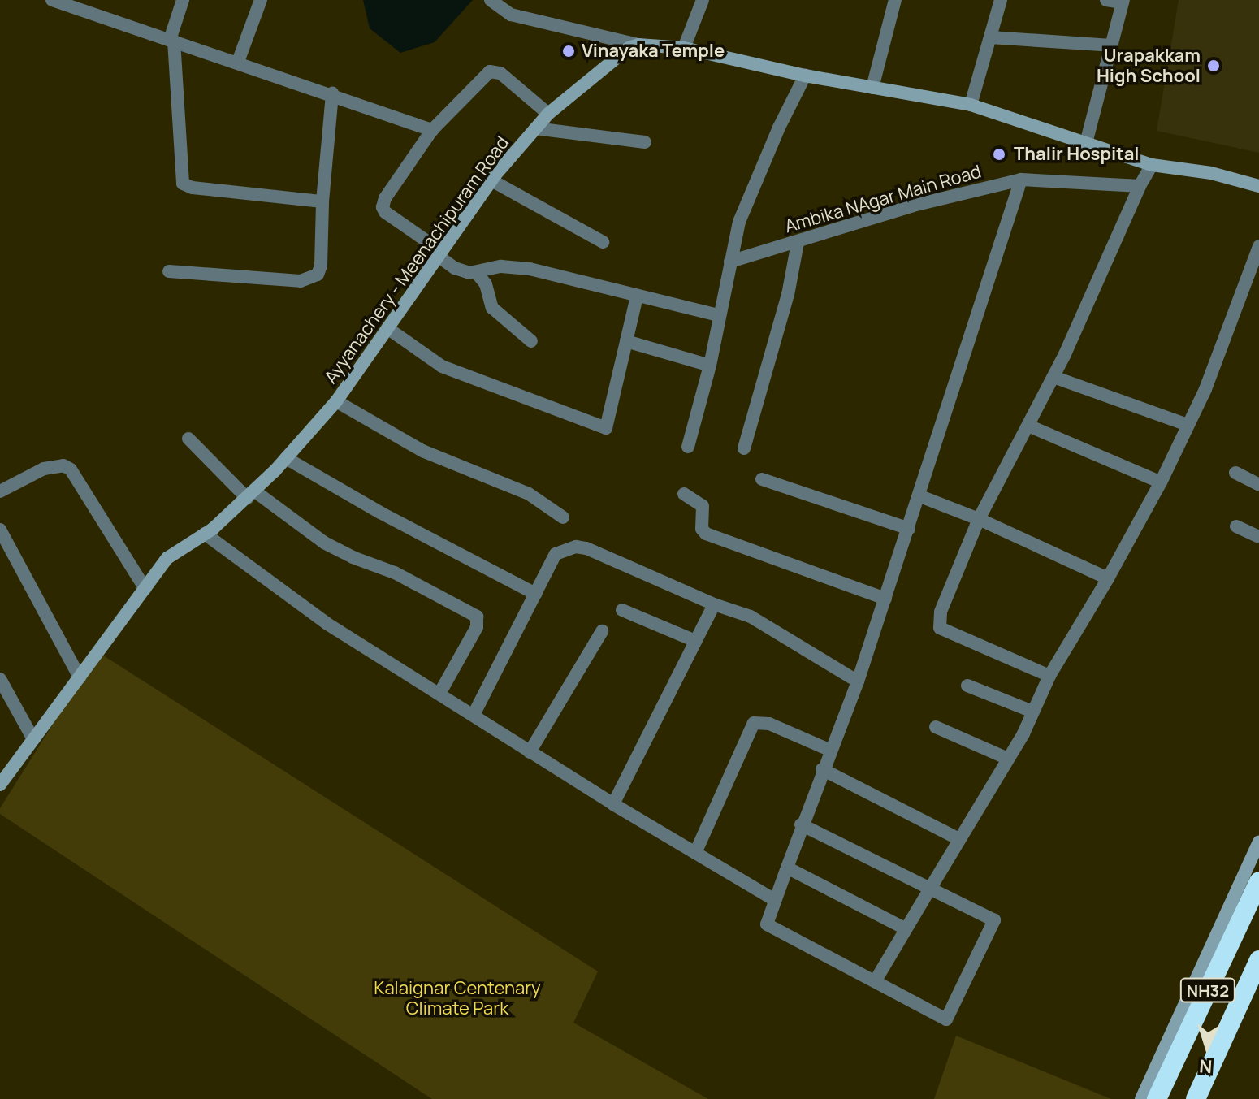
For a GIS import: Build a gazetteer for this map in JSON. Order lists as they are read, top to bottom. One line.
{"streets":{"highway":["NH32"],"street":["Ambika NAgar Main Road","Ayyanachery - Meenachipuram Road"]},"parks":["Kalaignar Centenary Climate Park"],"places":["Vinayaka Temple","Urapakkam High School","Thalir Hospital"],"north":"bottom"}
